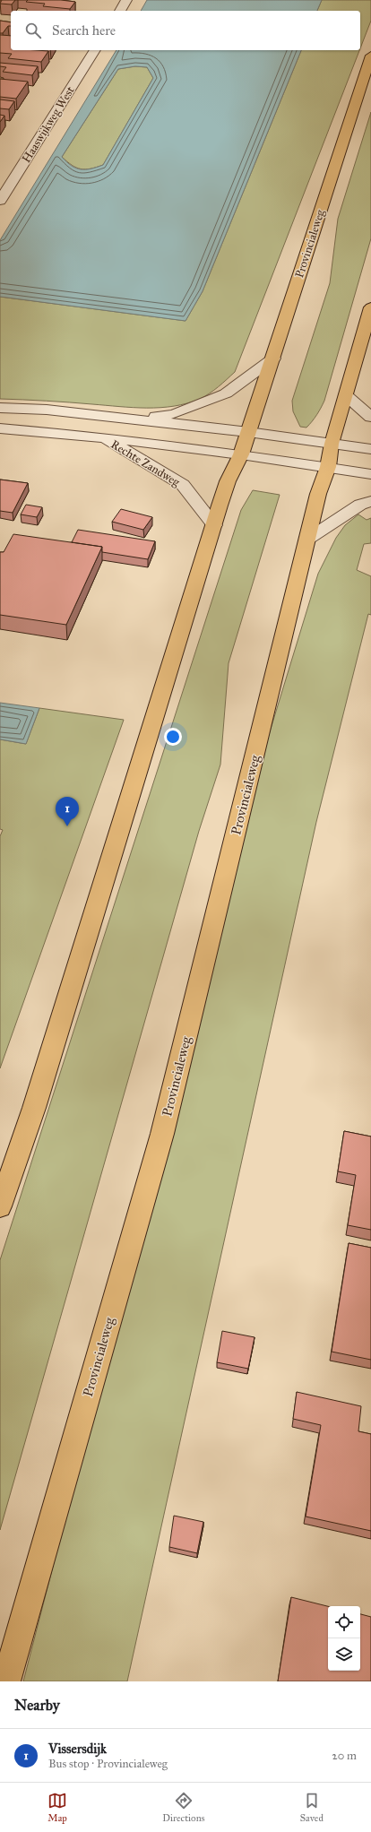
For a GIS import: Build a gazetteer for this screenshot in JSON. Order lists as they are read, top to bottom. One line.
{"streets":{"main road":["Provincialeweg"],"street":["Haaswijkweg West","Rechte Zandweg"]},"crossings":[["Provincialeweg","Rechte Zandweg"]],"page":{"search":"Search here","pins":"1","heading":"Nearby","list":[{"mark":"1","name":"Vissersdijk","note":"Bus stop · Provincialeweg","value":"20 m"}],"nav":["Map","Directions","Saved"]}}
